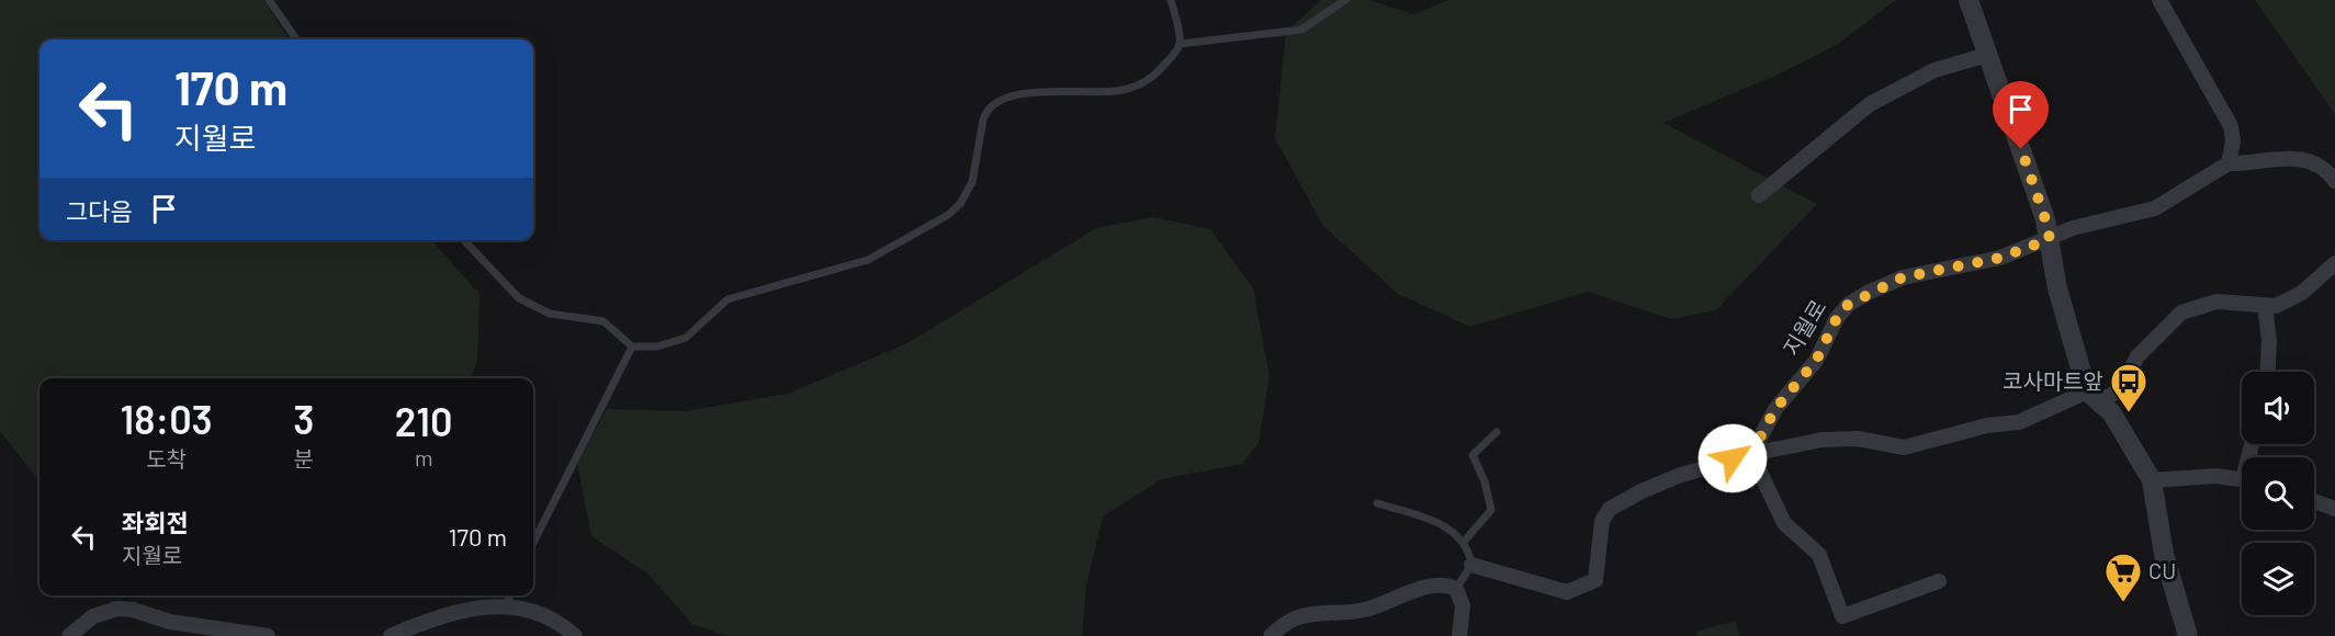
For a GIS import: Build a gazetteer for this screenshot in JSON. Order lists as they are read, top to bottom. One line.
{"streets":{"street":["지월로"]},"places":{"bus stop":["코사마트앞"],"supermarket":["CU"]},"page":{"turn":["170 m","지월로"],"then":"그다음","eta":["18:03","도착","3","분","210","m"],"list":[{"name":"좌회전","note":"지월로","value":"170 m"}]}}
